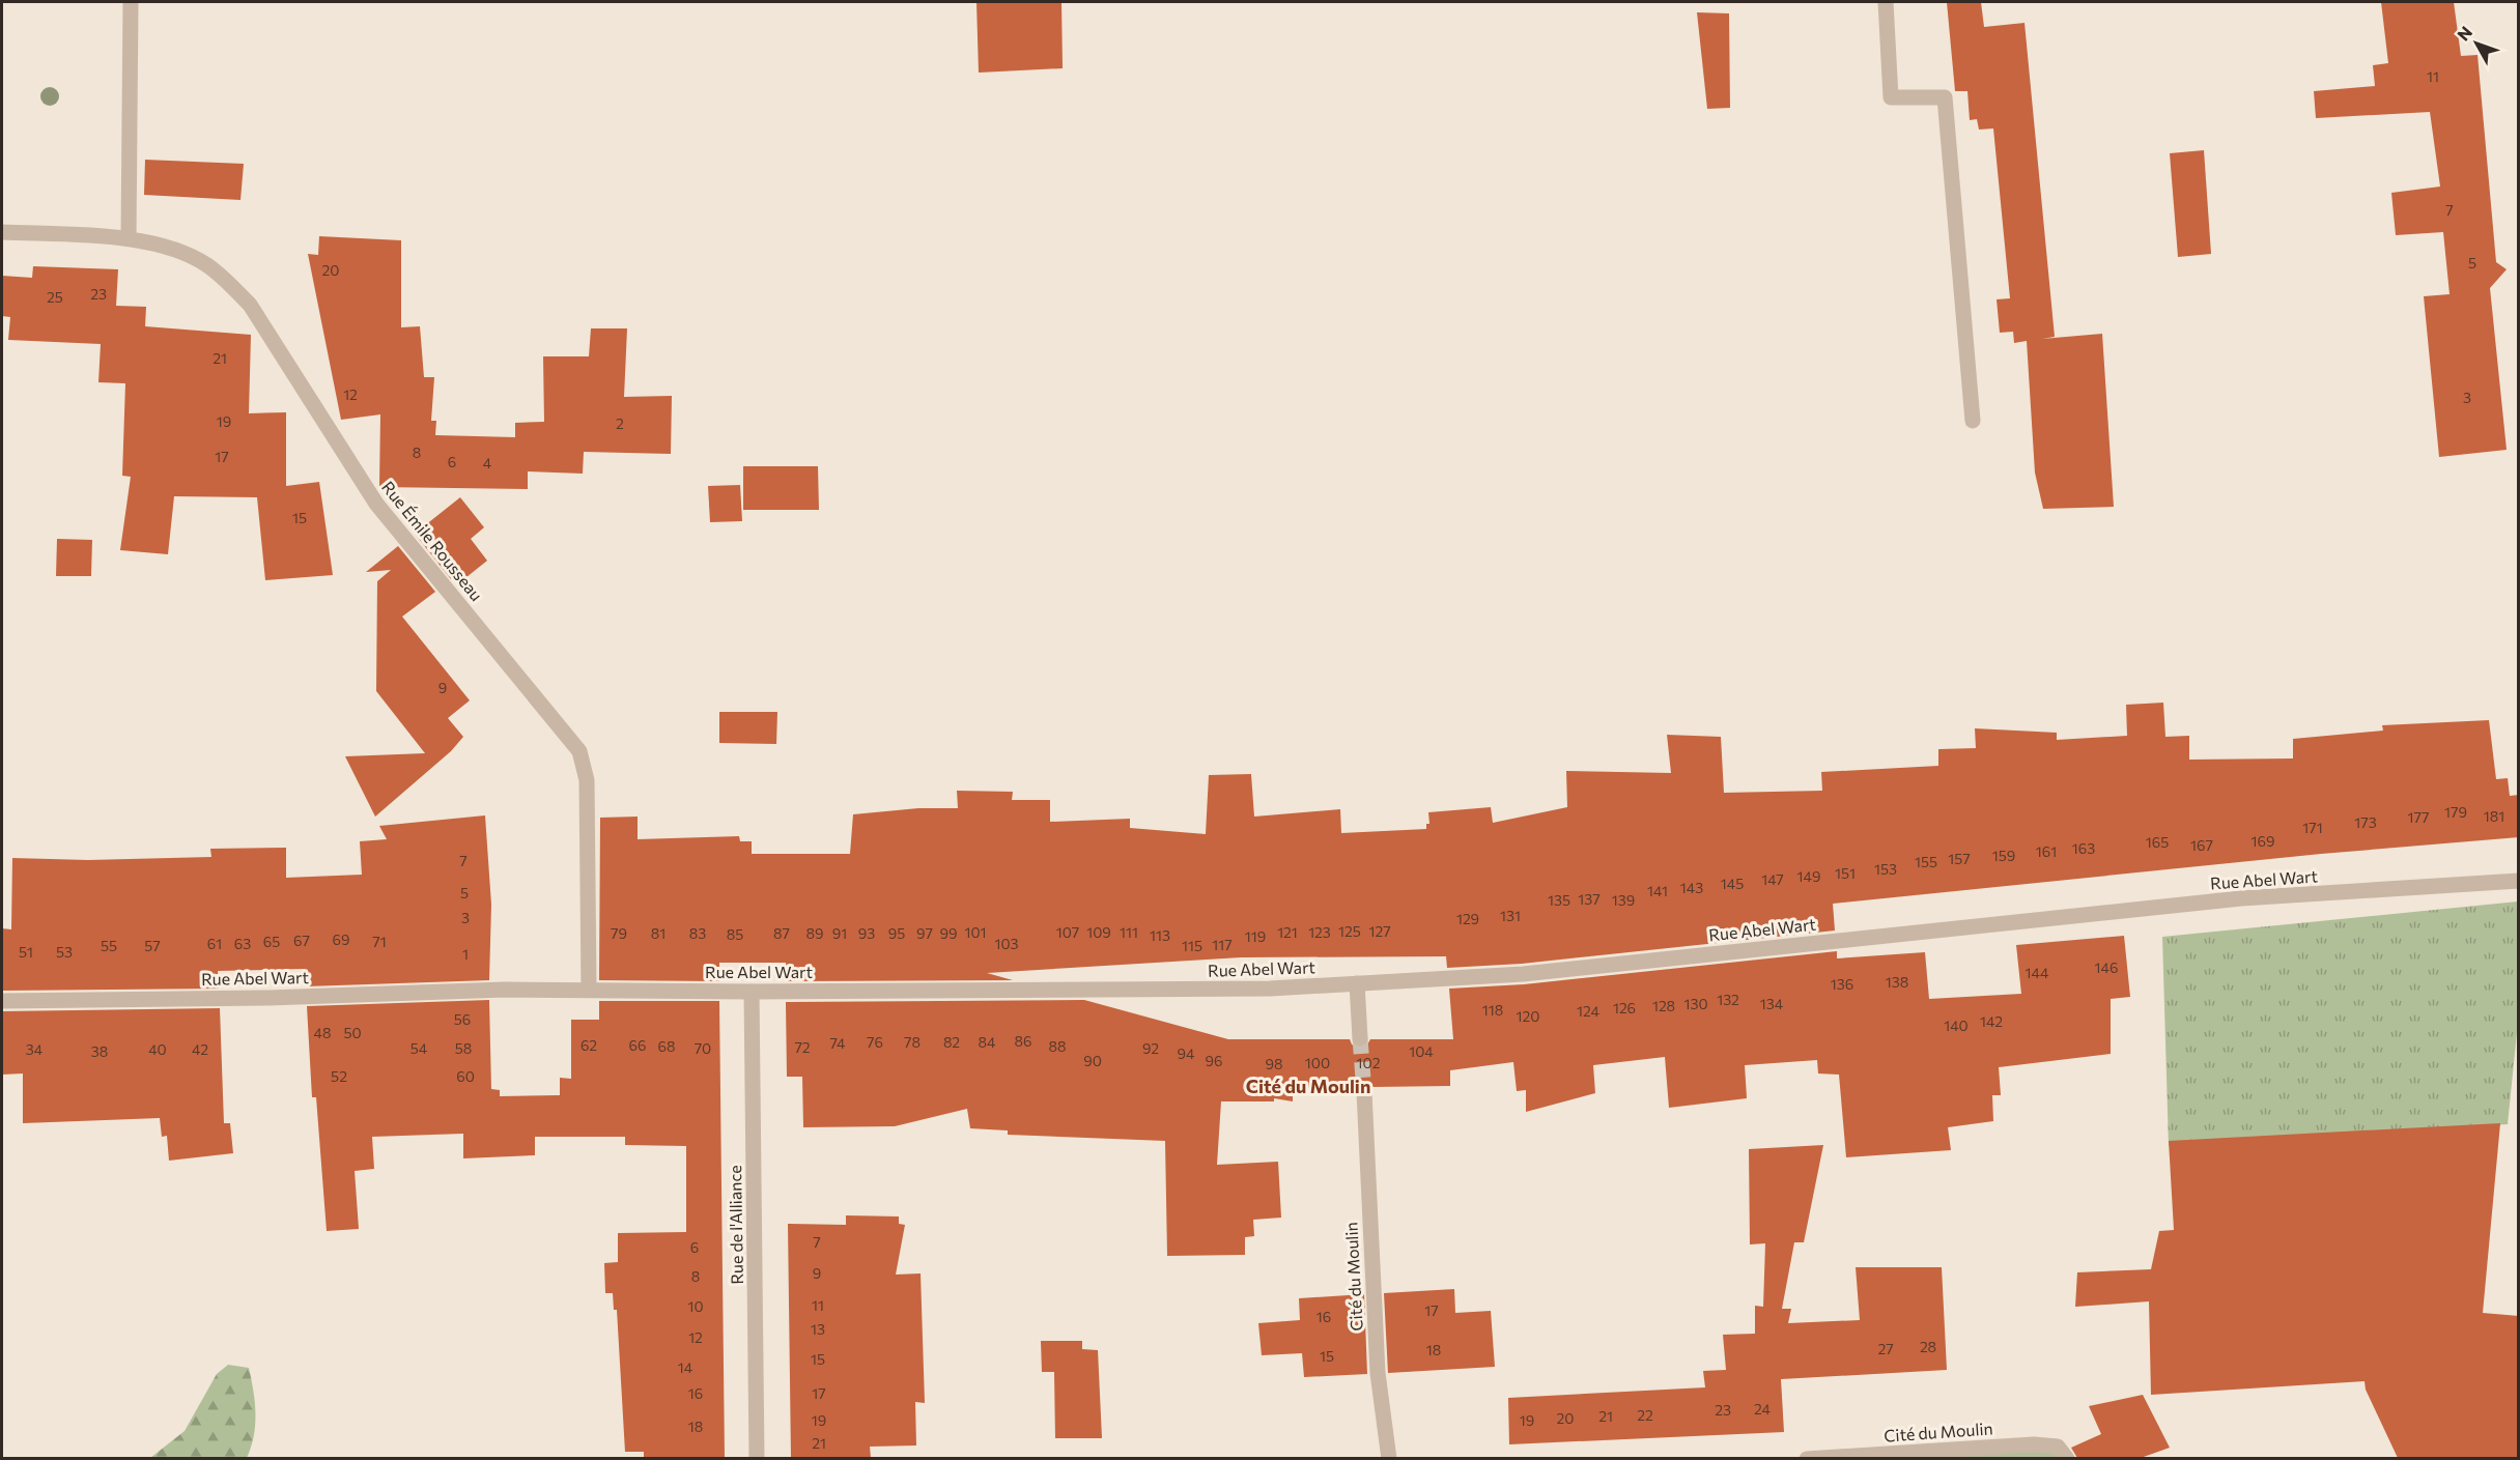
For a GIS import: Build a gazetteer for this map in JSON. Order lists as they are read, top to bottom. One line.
{"streets":{"street":["Rue Émile Rousseau","Rue Abel Wart","Rue de l'Alliance","Cité du Moulin"]},"crossings":[["Rue Émile Rousseau","Rue Abel Wart"],["Rue Abel Wart","Rue de l'Alliance"]],"districts":["Cité du Moulin"],"house_numbers":["11","7","5","20","23","25","21","12","3","19","2","8","17","6","4","15","9","179","181","177","173","171","169","165","167","163","161","159","157","7","155","153","151","149","147","145","143","141","5","137","135","139","131","3","129","125","127","101","107","109","111","121","123","79","81","83","87","89","91","93","95","97","99","85","113","119","69","67","65","71","61","63","103","117","55","57","115","51","53","1","146","144","138","136","132","130","134","128","126","118","124","120","56","142","140","48","50","86","76","78","82","84","74","62","66","68","88","72","54","58","70","92","34","40","42","38","104","94","90","96","100","102","98","52","60","7","6","9","8","11","10","17","16","13","12","28","27","18","15","15","14","16","17","24","23","22","21","20","19","19","18","21"],"north":"top left"}
